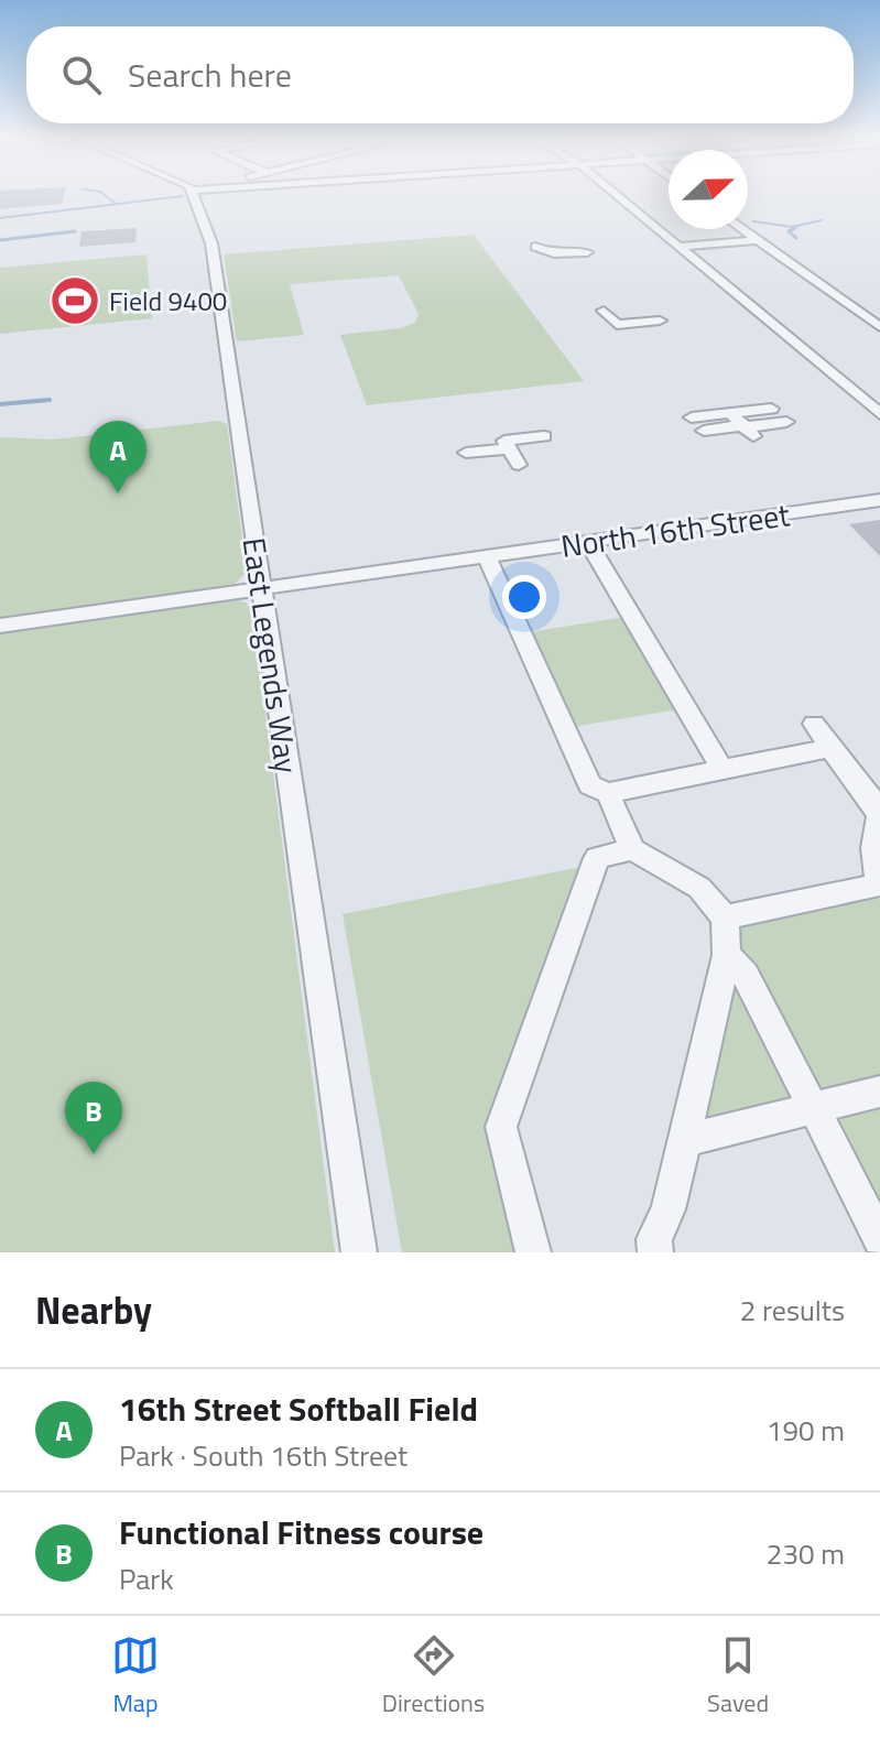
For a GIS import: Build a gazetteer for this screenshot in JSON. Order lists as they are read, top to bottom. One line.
{"streets":{"street":["North 16th Street","East Legends Way"]},"crossings":[["North 16th Street","East Legends Way"]],"places":{"sports":["Field 9400"]},"north":"right","page":{"search":"Search here","pins":["A","B"],"heading":["Nearby","2 results"],"list":[{"mark":"A","name":"16th Street Softball Field","note":"Park · South 16th Street","value":"190 m"},{"mark":"B","name":"Functional Fitness course","note":"Park","value":"230 m"}],"nav":["Map","Directions","Saved"]}}
